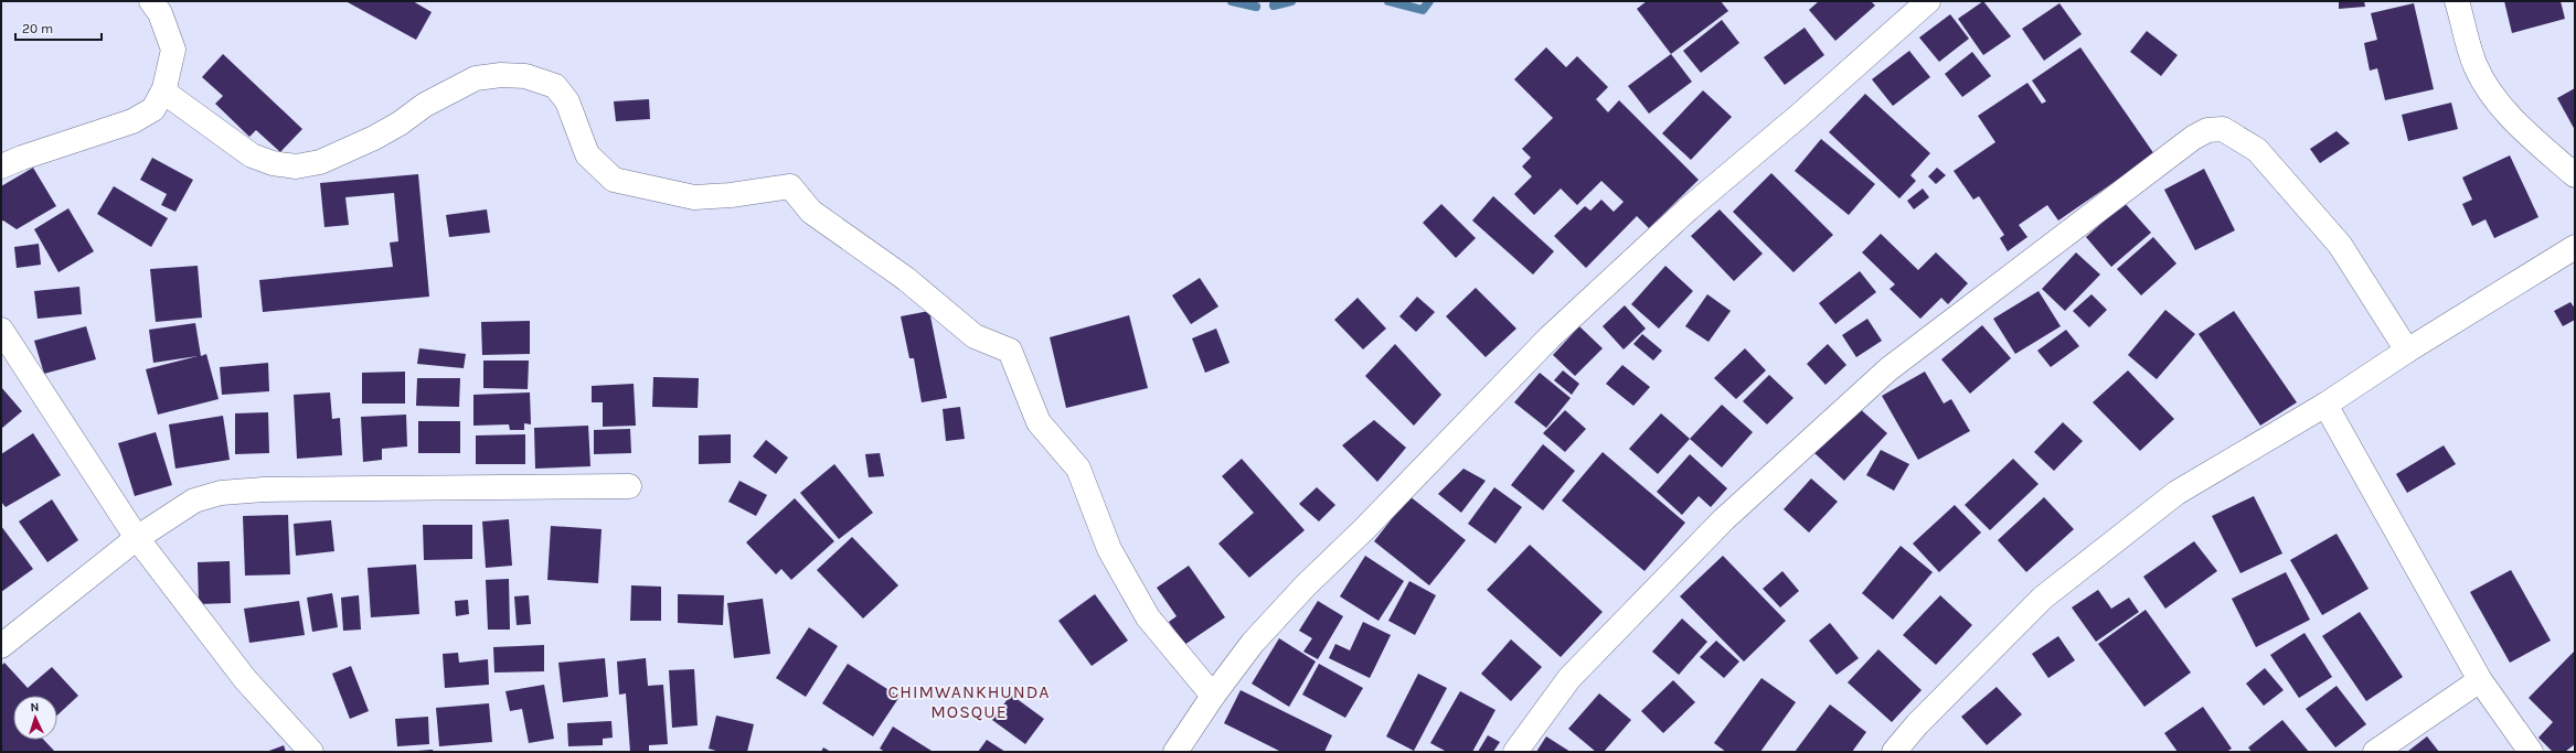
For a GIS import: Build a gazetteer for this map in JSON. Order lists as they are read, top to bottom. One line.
{"districts":["CHIMWANKHUNDA MOSQUE"],"scale_bar":"20 m","north":"top"}
